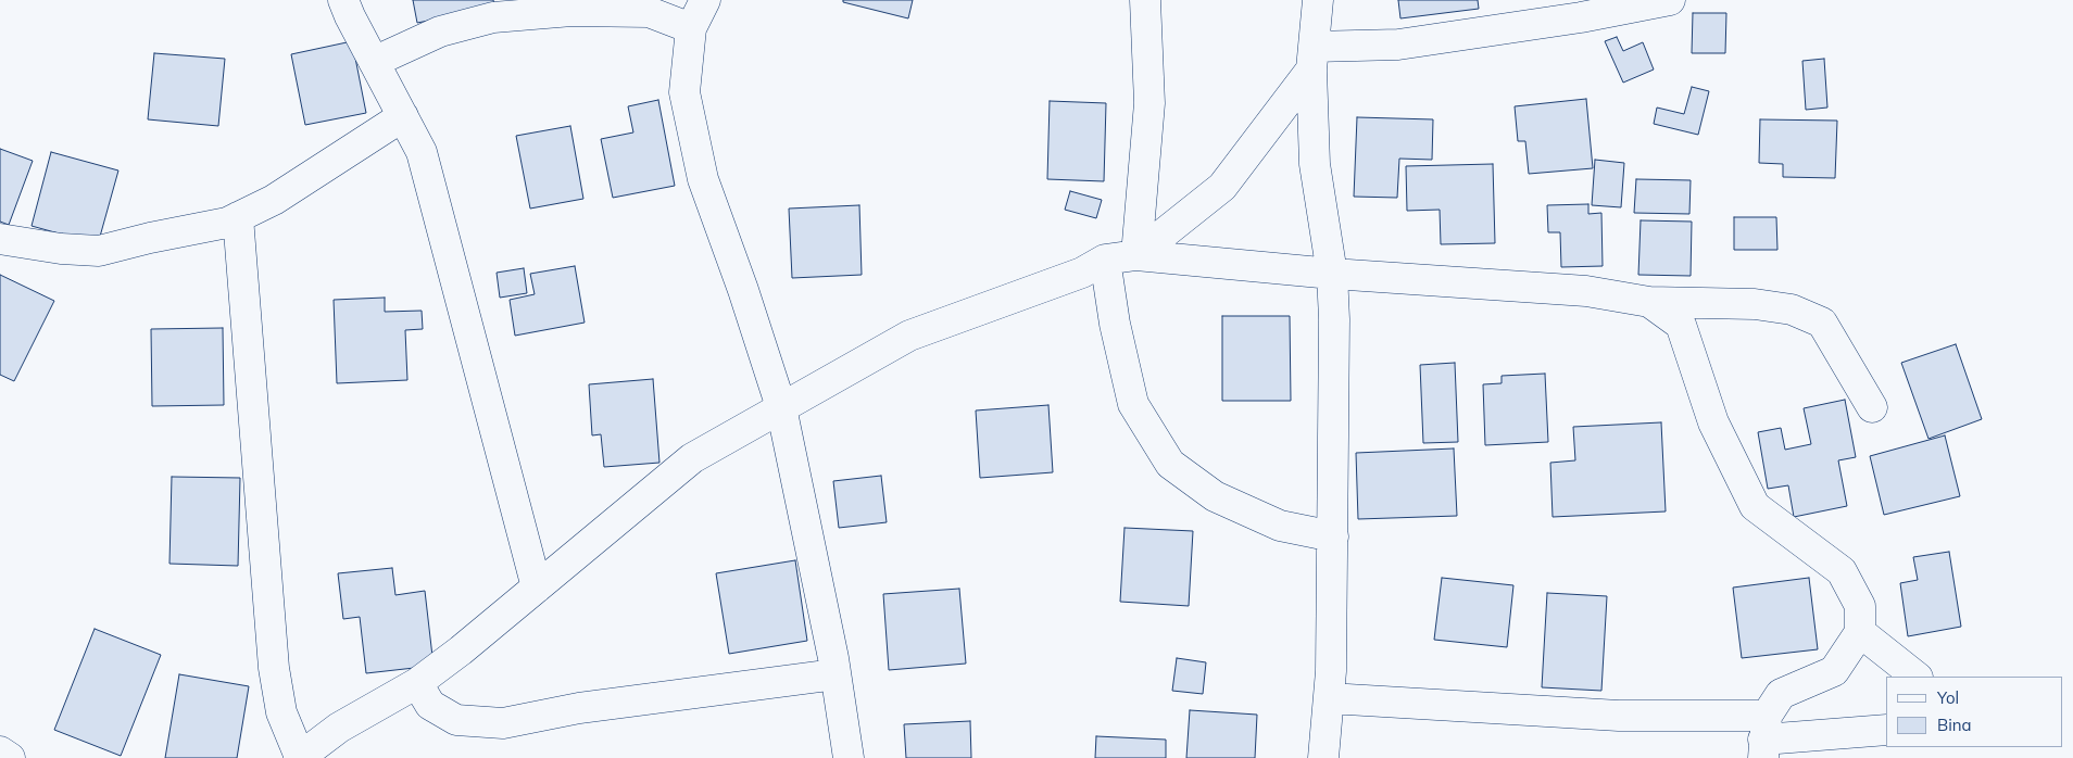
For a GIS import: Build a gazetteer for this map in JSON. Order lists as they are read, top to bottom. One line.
{"legend":["Yol","Bina"]}
